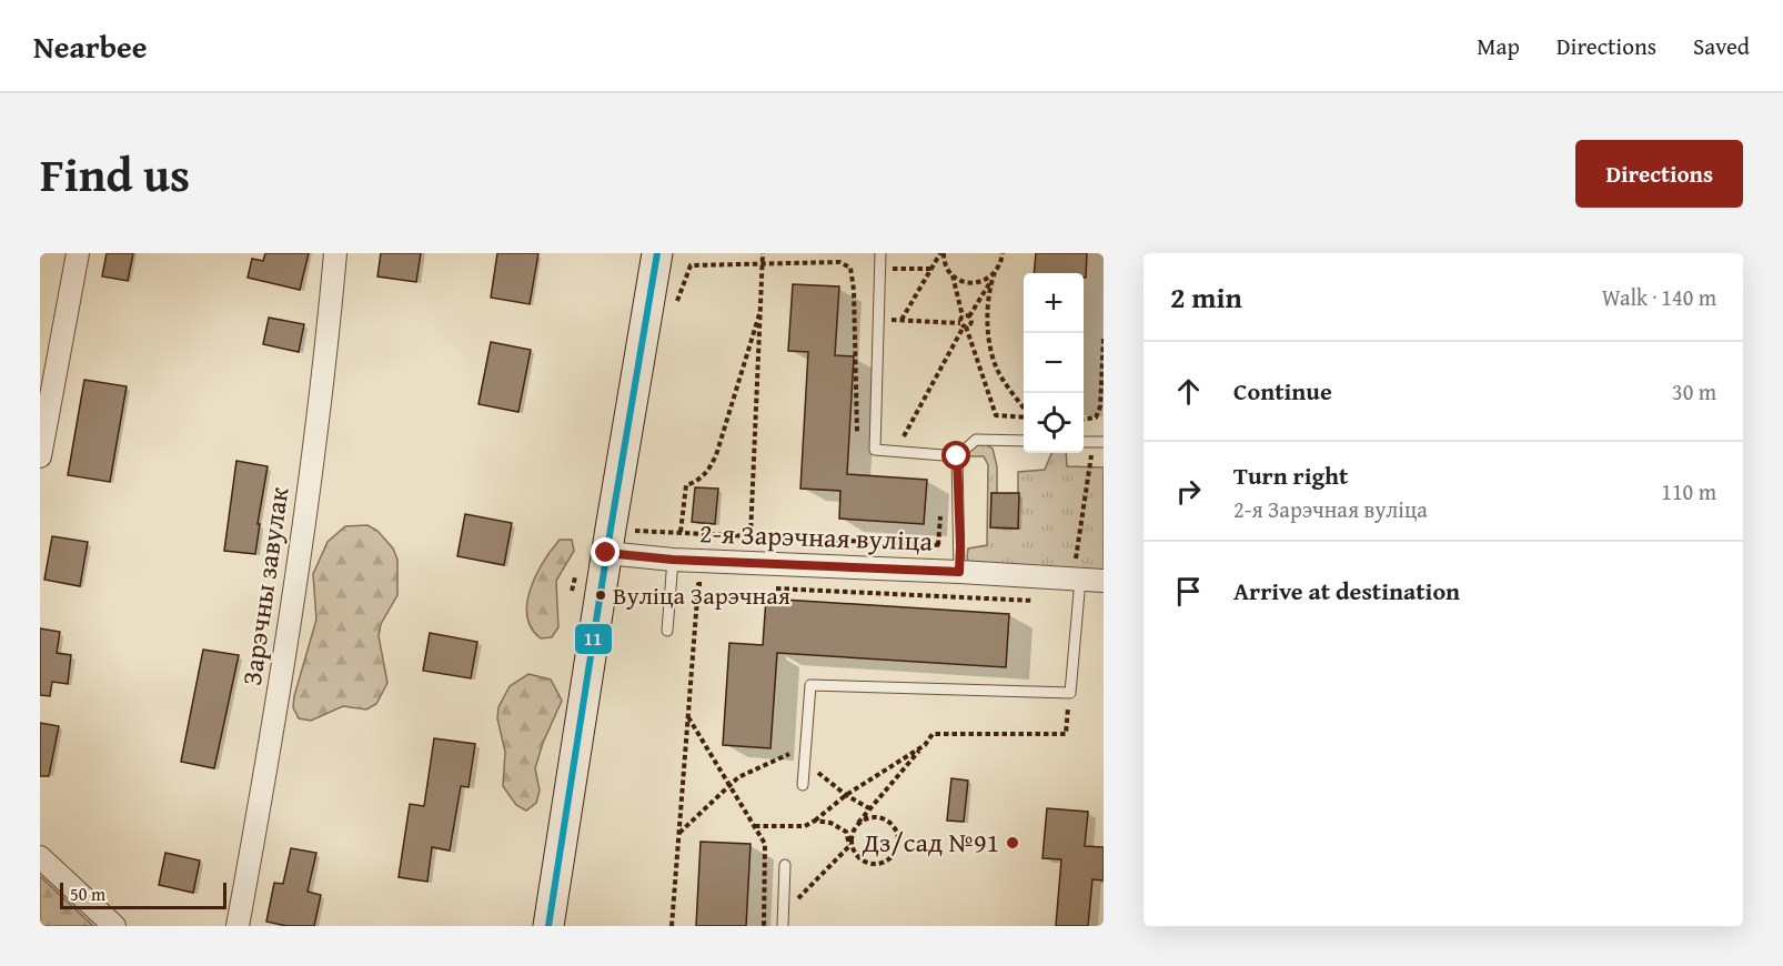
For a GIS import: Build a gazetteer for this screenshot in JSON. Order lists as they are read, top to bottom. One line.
{"streets":{"street":["2-я Зарэчная вуліца","Зарэчны завулак"]},"places":["Вуліца Зарэчная","Дз/сад №91"],"lines":["transit line 11"],"scale_bar":"50 m","page":{"header":"Nearbee","nav":["Map","Directions","Saved"],"title":"Find us","buttons":"Directions","heading":["2 min","Walk · 140 m"],"map_buttons":["+","−"],"list":[["Continue","30 m"],["Turn right","2-я Зарэчная вуліца","110 m"],"Arrive at destination"],"scale":"50 m"}}
